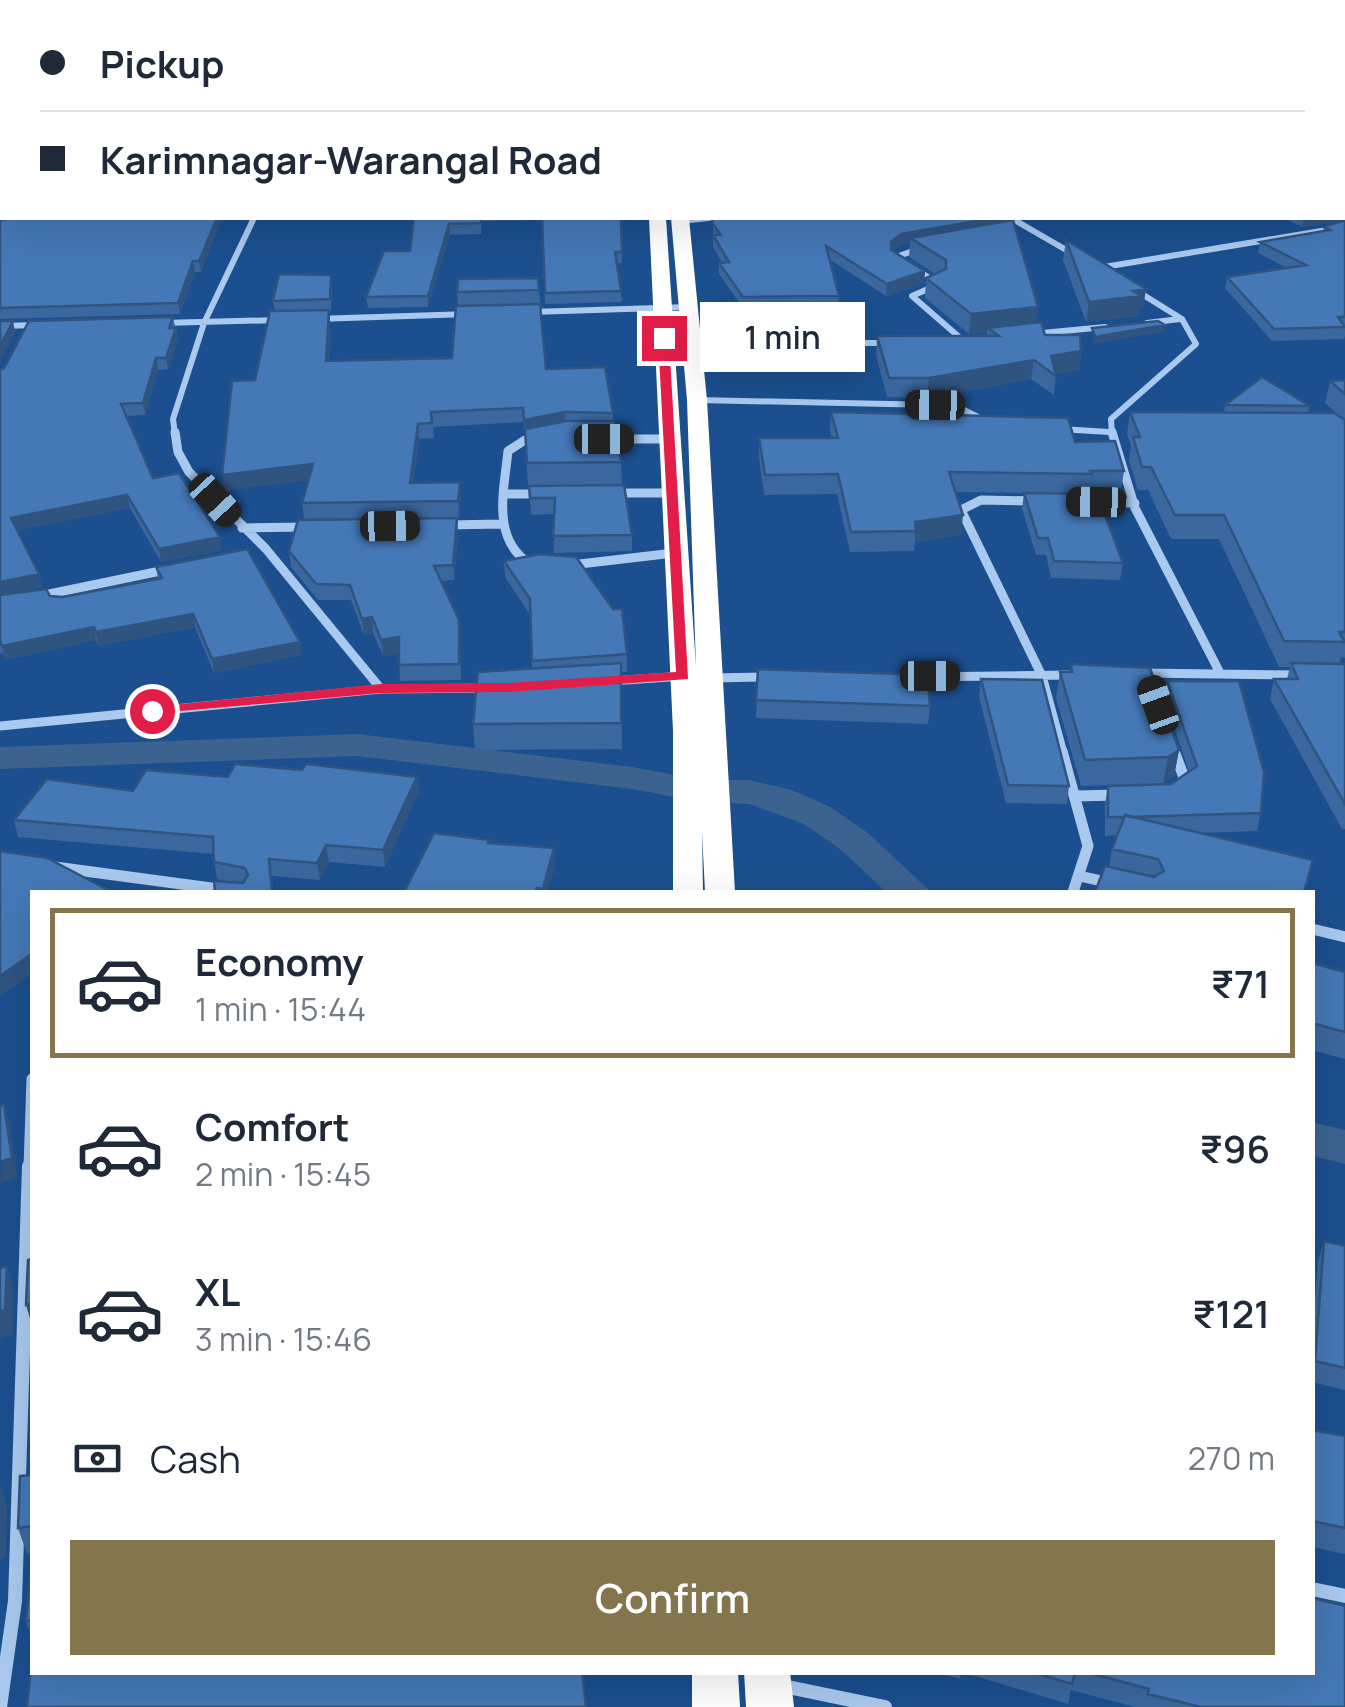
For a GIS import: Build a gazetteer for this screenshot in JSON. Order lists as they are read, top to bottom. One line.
{"page":{"banner":["Pickup","Karimnagar-Warangal Road"],"bubble":"1 min","list":[{"name":"Economy","note":"1 min · 15:44","value":"₹71"},{"name":"Comfort","note":"2 min · 15:45","value":"₹96"},{"name":"XL","note":"3 min · 15:46","value":"₹121"}],"pay":["Cash","270 m"],"buttons":"Confirm"}}
